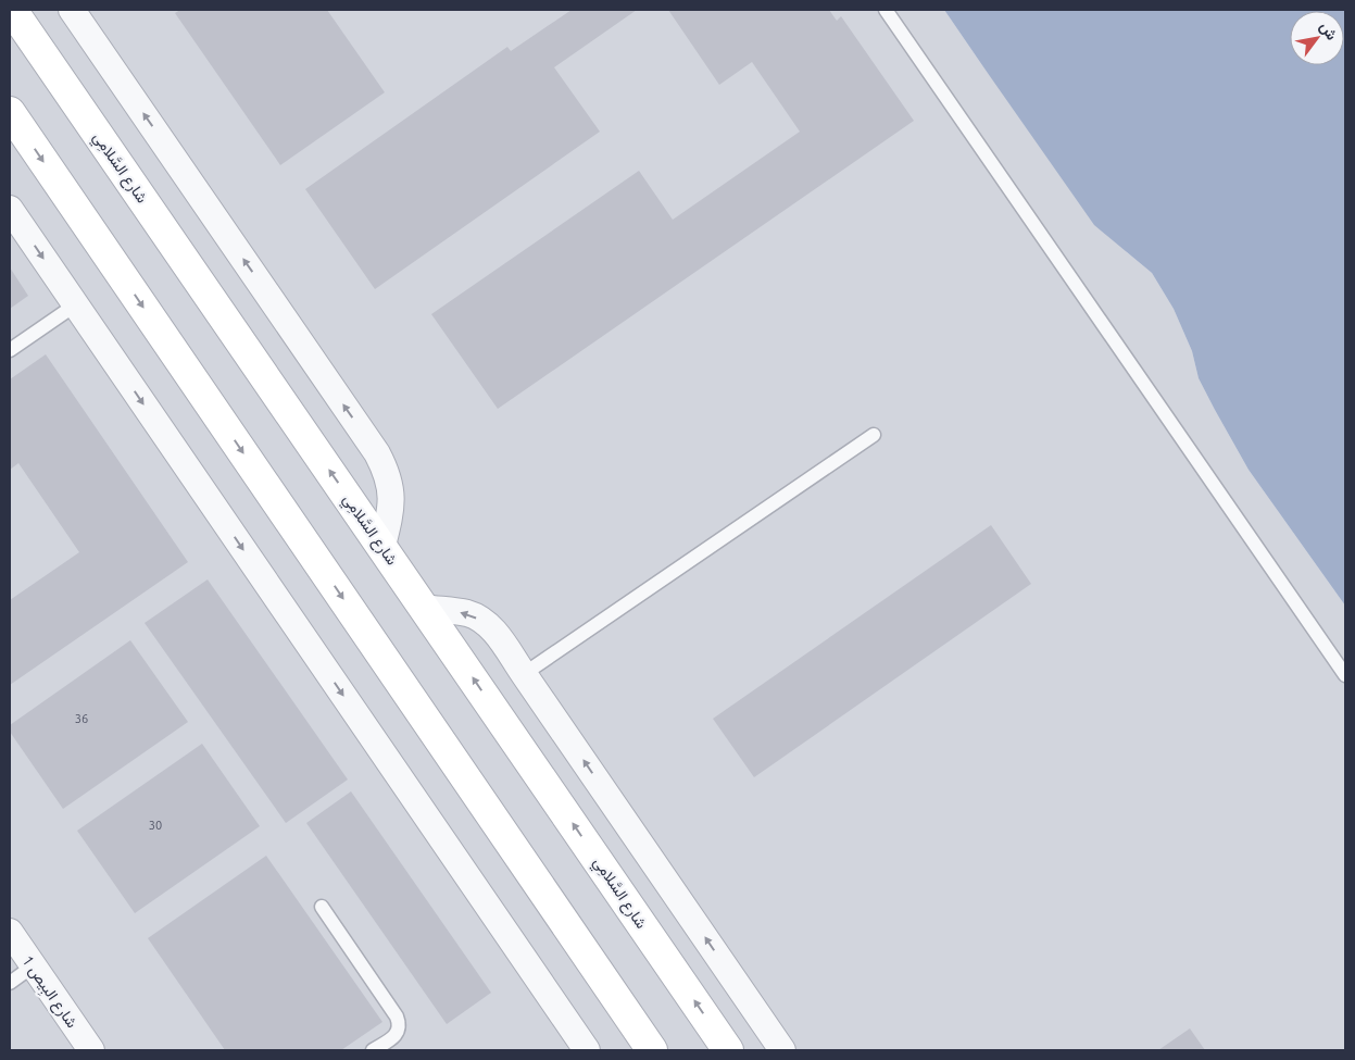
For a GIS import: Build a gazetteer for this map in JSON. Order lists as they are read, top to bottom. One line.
{"streets":{"street":["شارع السَّلامِي","شارع البِيص 1"]},"house_numbers":["36","30"],"north":"top right"}
